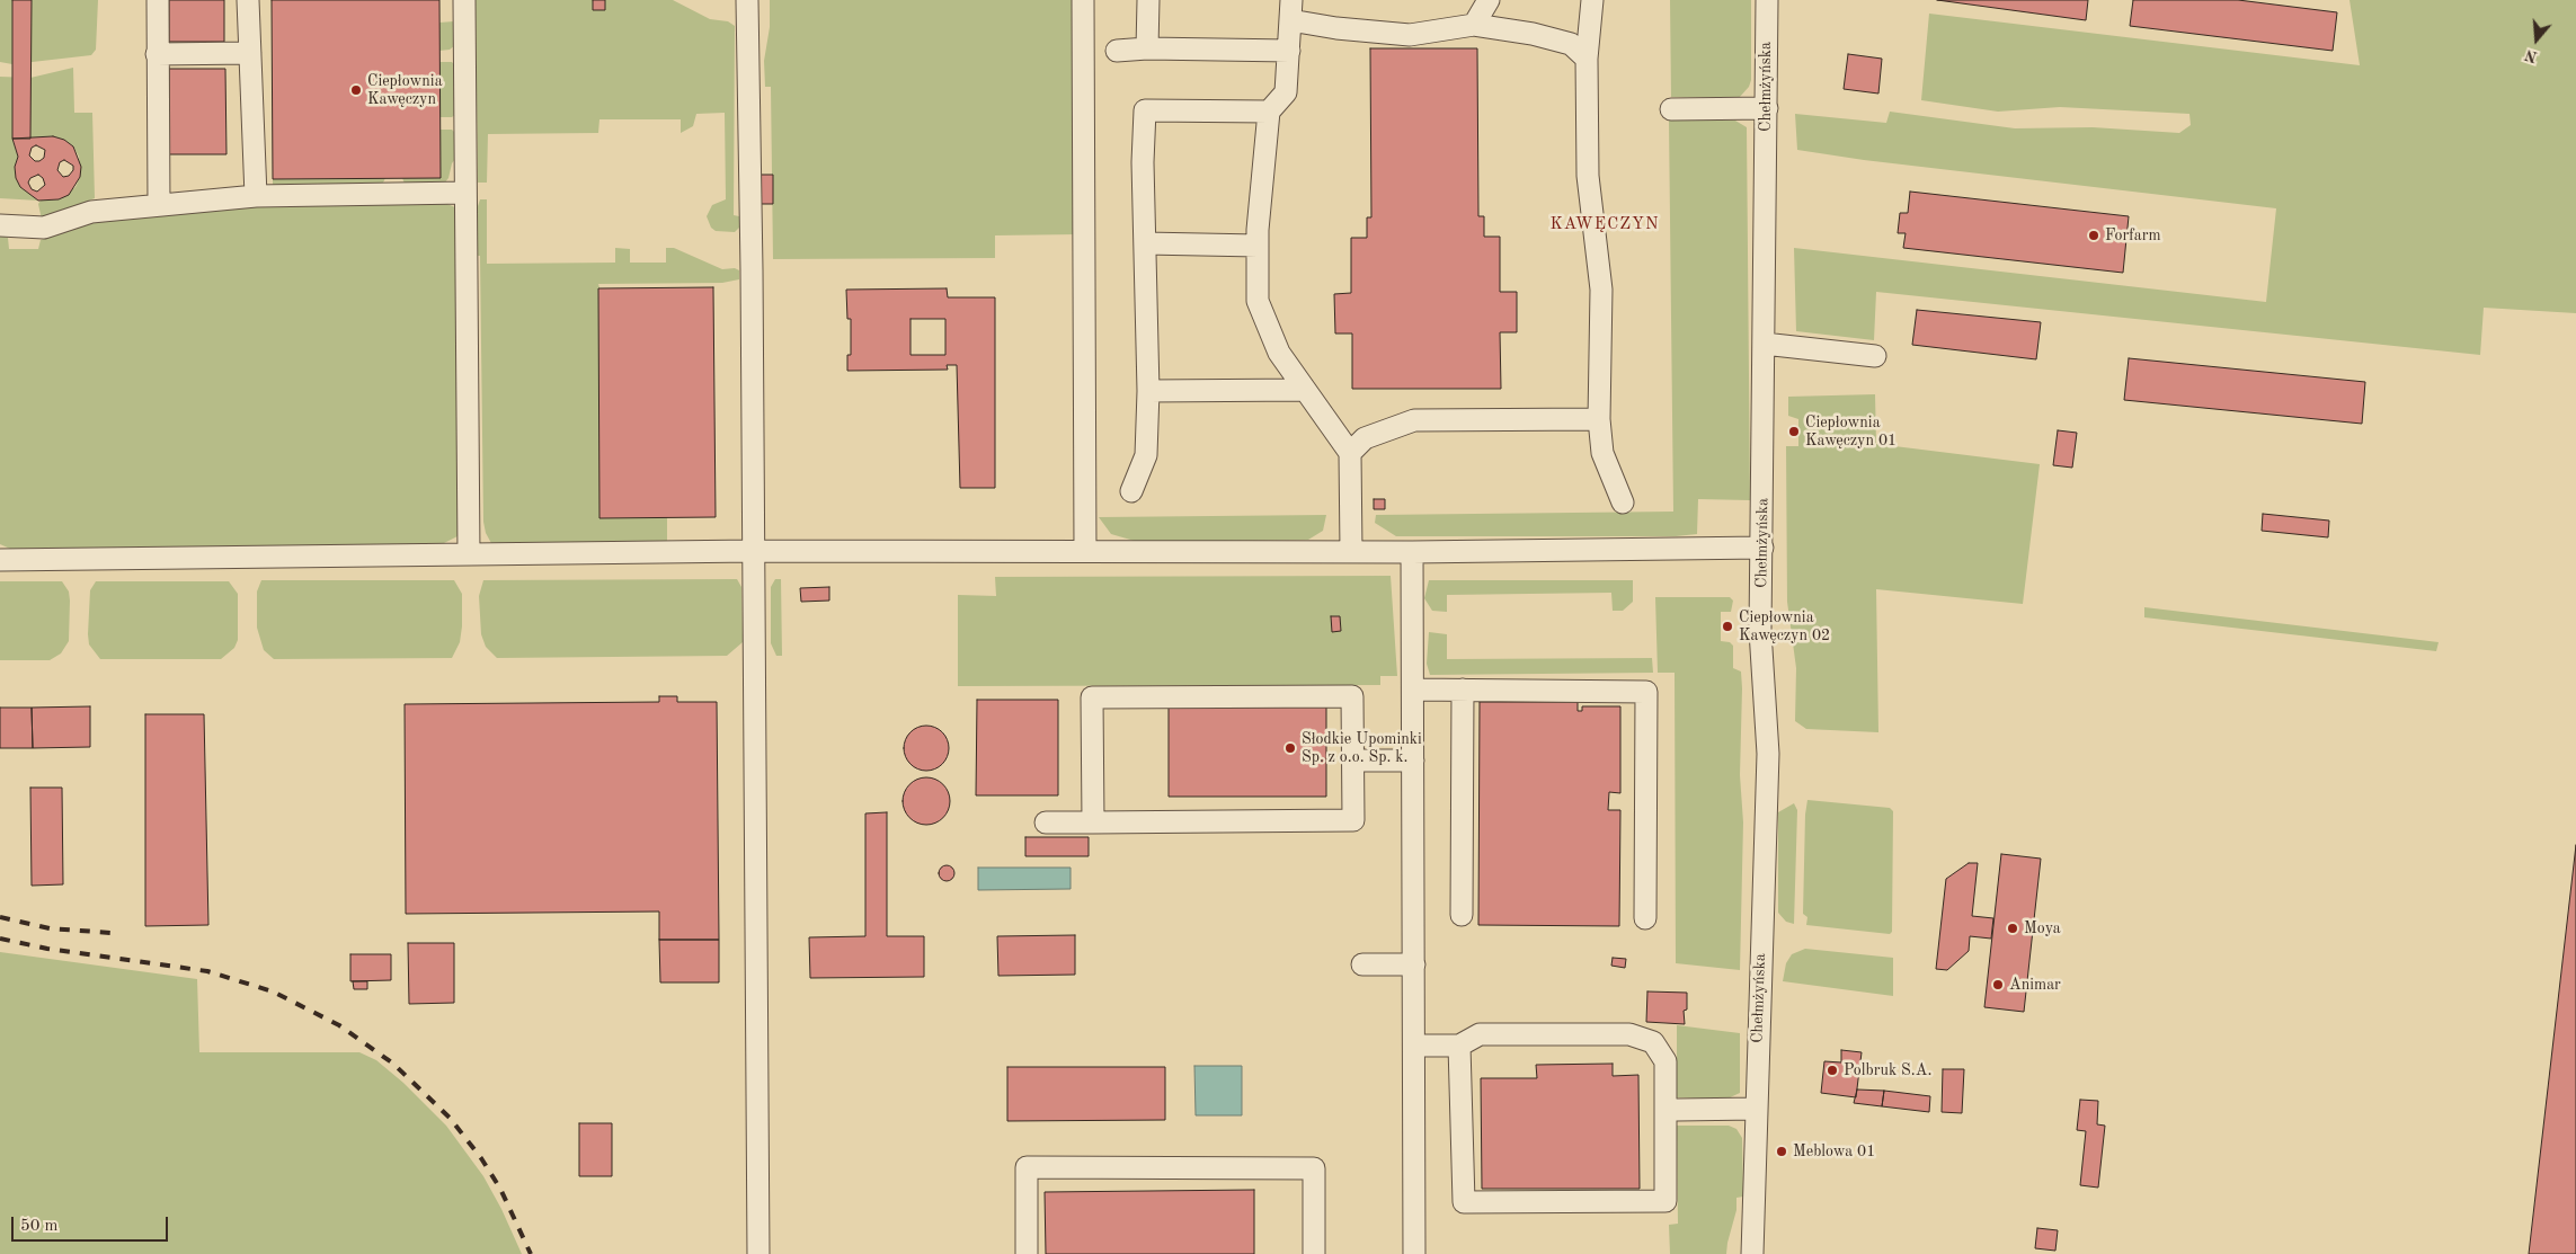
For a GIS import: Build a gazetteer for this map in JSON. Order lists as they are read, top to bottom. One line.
{"streets":{"street":["Chełmżyńska"]},"districts":["KAWĘCZYN"],"places":["Ciepłownia Kawęczyn","Forfarm","Ciepłownia Kawęczyn 01","Ciepłownia Kawęczyn 02","Słodkie Upominki Sp. z o.o. Sp. k.","Moya","Animar","Polbruk S.A.","Meblowa 01"],"scale_bar":"50 m","north":"bottom"}
